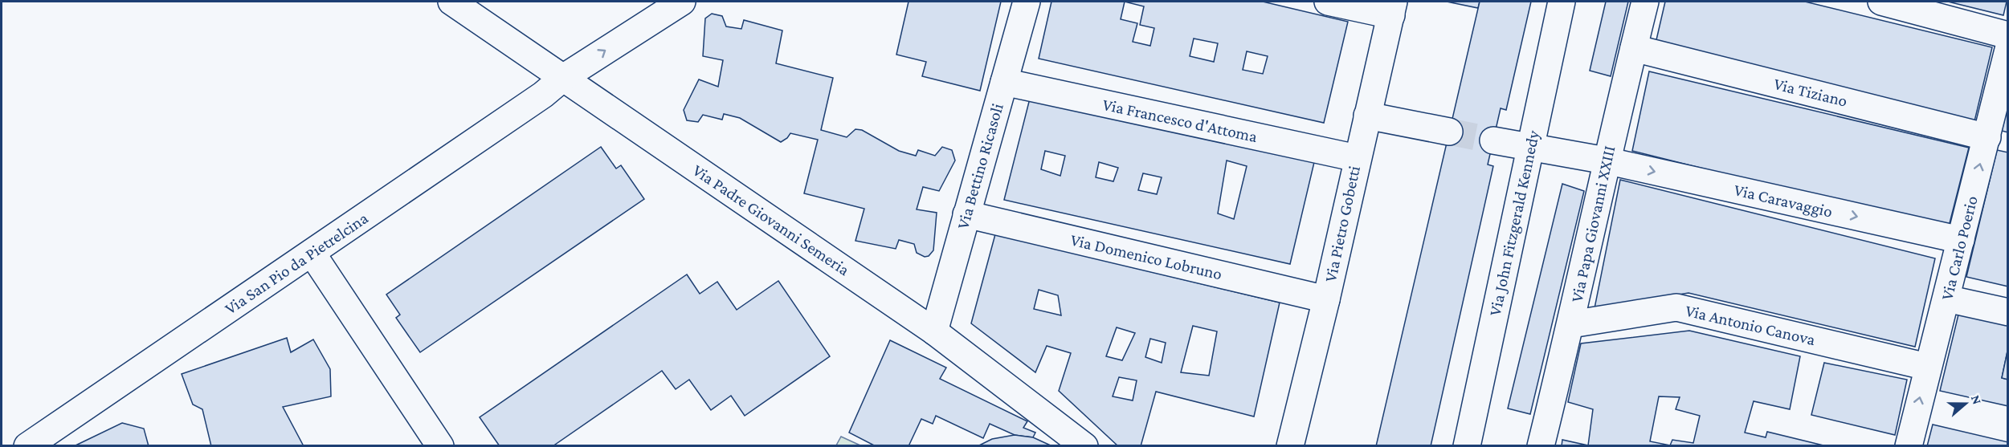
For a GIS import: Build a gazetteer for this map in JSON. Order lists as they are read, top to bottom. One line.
{"streets":{"street":["Via Tiziano","Via Francesco d'Attoma","Via Bettino Ricasoli","Via Caravaggio","Via Padre Giovanni Semeria","Via John Fitzgerald Kennedy","Via Pietro Gobetti","Via Papa Giovanni XXIII","Via Carlo Poerio","Via Domenico Lobruno","Via San Pio da Pietrelcina","Via Antonio Canova"]},"crossings":[["Via Tiziano","Via Papa Giovanni XXIII"],["Via Tiziano","Via Carlo Poerio"],["Via Francesco d'Attoma","Via Bettino Ricasoli"],["Via Francesco d'Attoma","Via Pietro Gobetti"],["Via Bettino Ricasoli","Via Padre Giovanni Semeria"],["Via Bettino Ricasoli","Via Domenico Lobruno"],["Via Caravaggio","Via John Fitzgerald Kennedy"],["Via Caravaggio","Via Papa Giovanni XXIII"],["Via Caravaggio","Via Carlo Poerio"],["Via Padre Giovanni Semeria","Via San Pio da Pietrelcina"],["Via Pietro Gobetti","Via Domenico Lobruno"],["Via Papa Giovanni XXIII","Via Antonio Canova"],["Via Carlo Poerio","Via Antonio Canova"]],"one_way":["Via Carlo Poerio"],"north":"right"}
